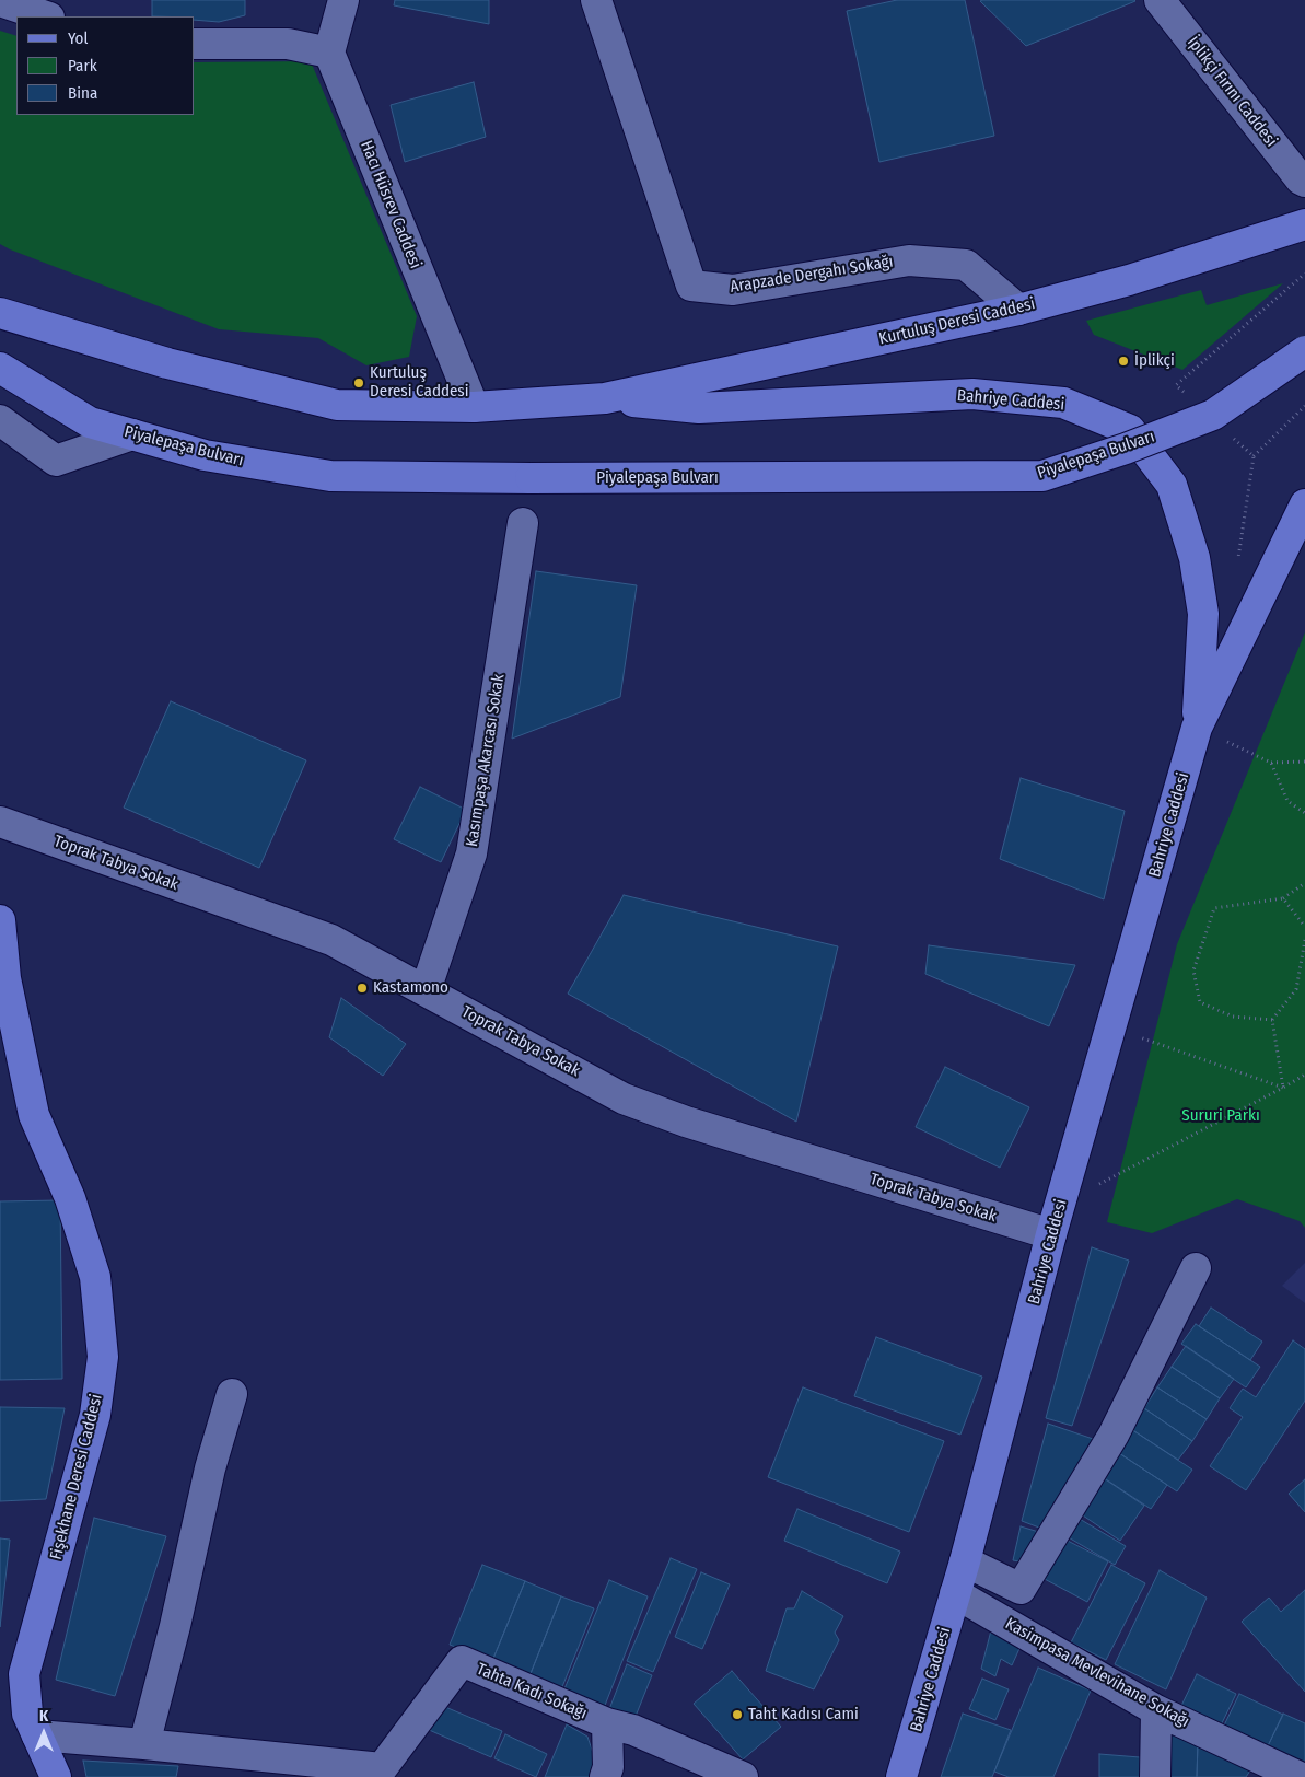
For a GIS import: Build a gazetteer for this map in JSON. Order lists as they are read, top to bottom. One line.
{"streets":{"main road":["Kurtuluş Deresi Caddesi","Bahriye Caddesi","Piyalepaşa Bulvarı","Fişekhane Deresi Caddesi"],"street":["İplikçi Fırını Caddesi","Hacı Hüsrev Caddesi","Arapzade Dergahı Sokağı","Kasımpaşa Akarcası Sokak","Toprak Tabya Sokak","Kasimpasa Mevlevihane Sokağı","Tahta Kadı Sokağı"]},"crossings":[["Arapzade Dergahı Sokağı","Kurtuluş Deresi Caddesi"],["Kurtuluş Deresi Caddesi","Bahriye Caddesi"],["Bahriye Caddesi","Toprak Tabya Sokak"],["Bahriye Caddesi","Kasimpasa Mevlevihane Sokağı"],["Kasımpaşa Akarcası Sokak","Toprak Tabya Sokak"],["Fişekhane Deresi Caddesi","Tahta Kadı Sokağı"]],"parks":["Sururi Parkı"],"places":["İplikçi","Kurtuluş Deresi Caddesi","Kastamono","Taht Kadısı Cami"],"legend":["Yol","Park","Bina"],"north":"top"}
